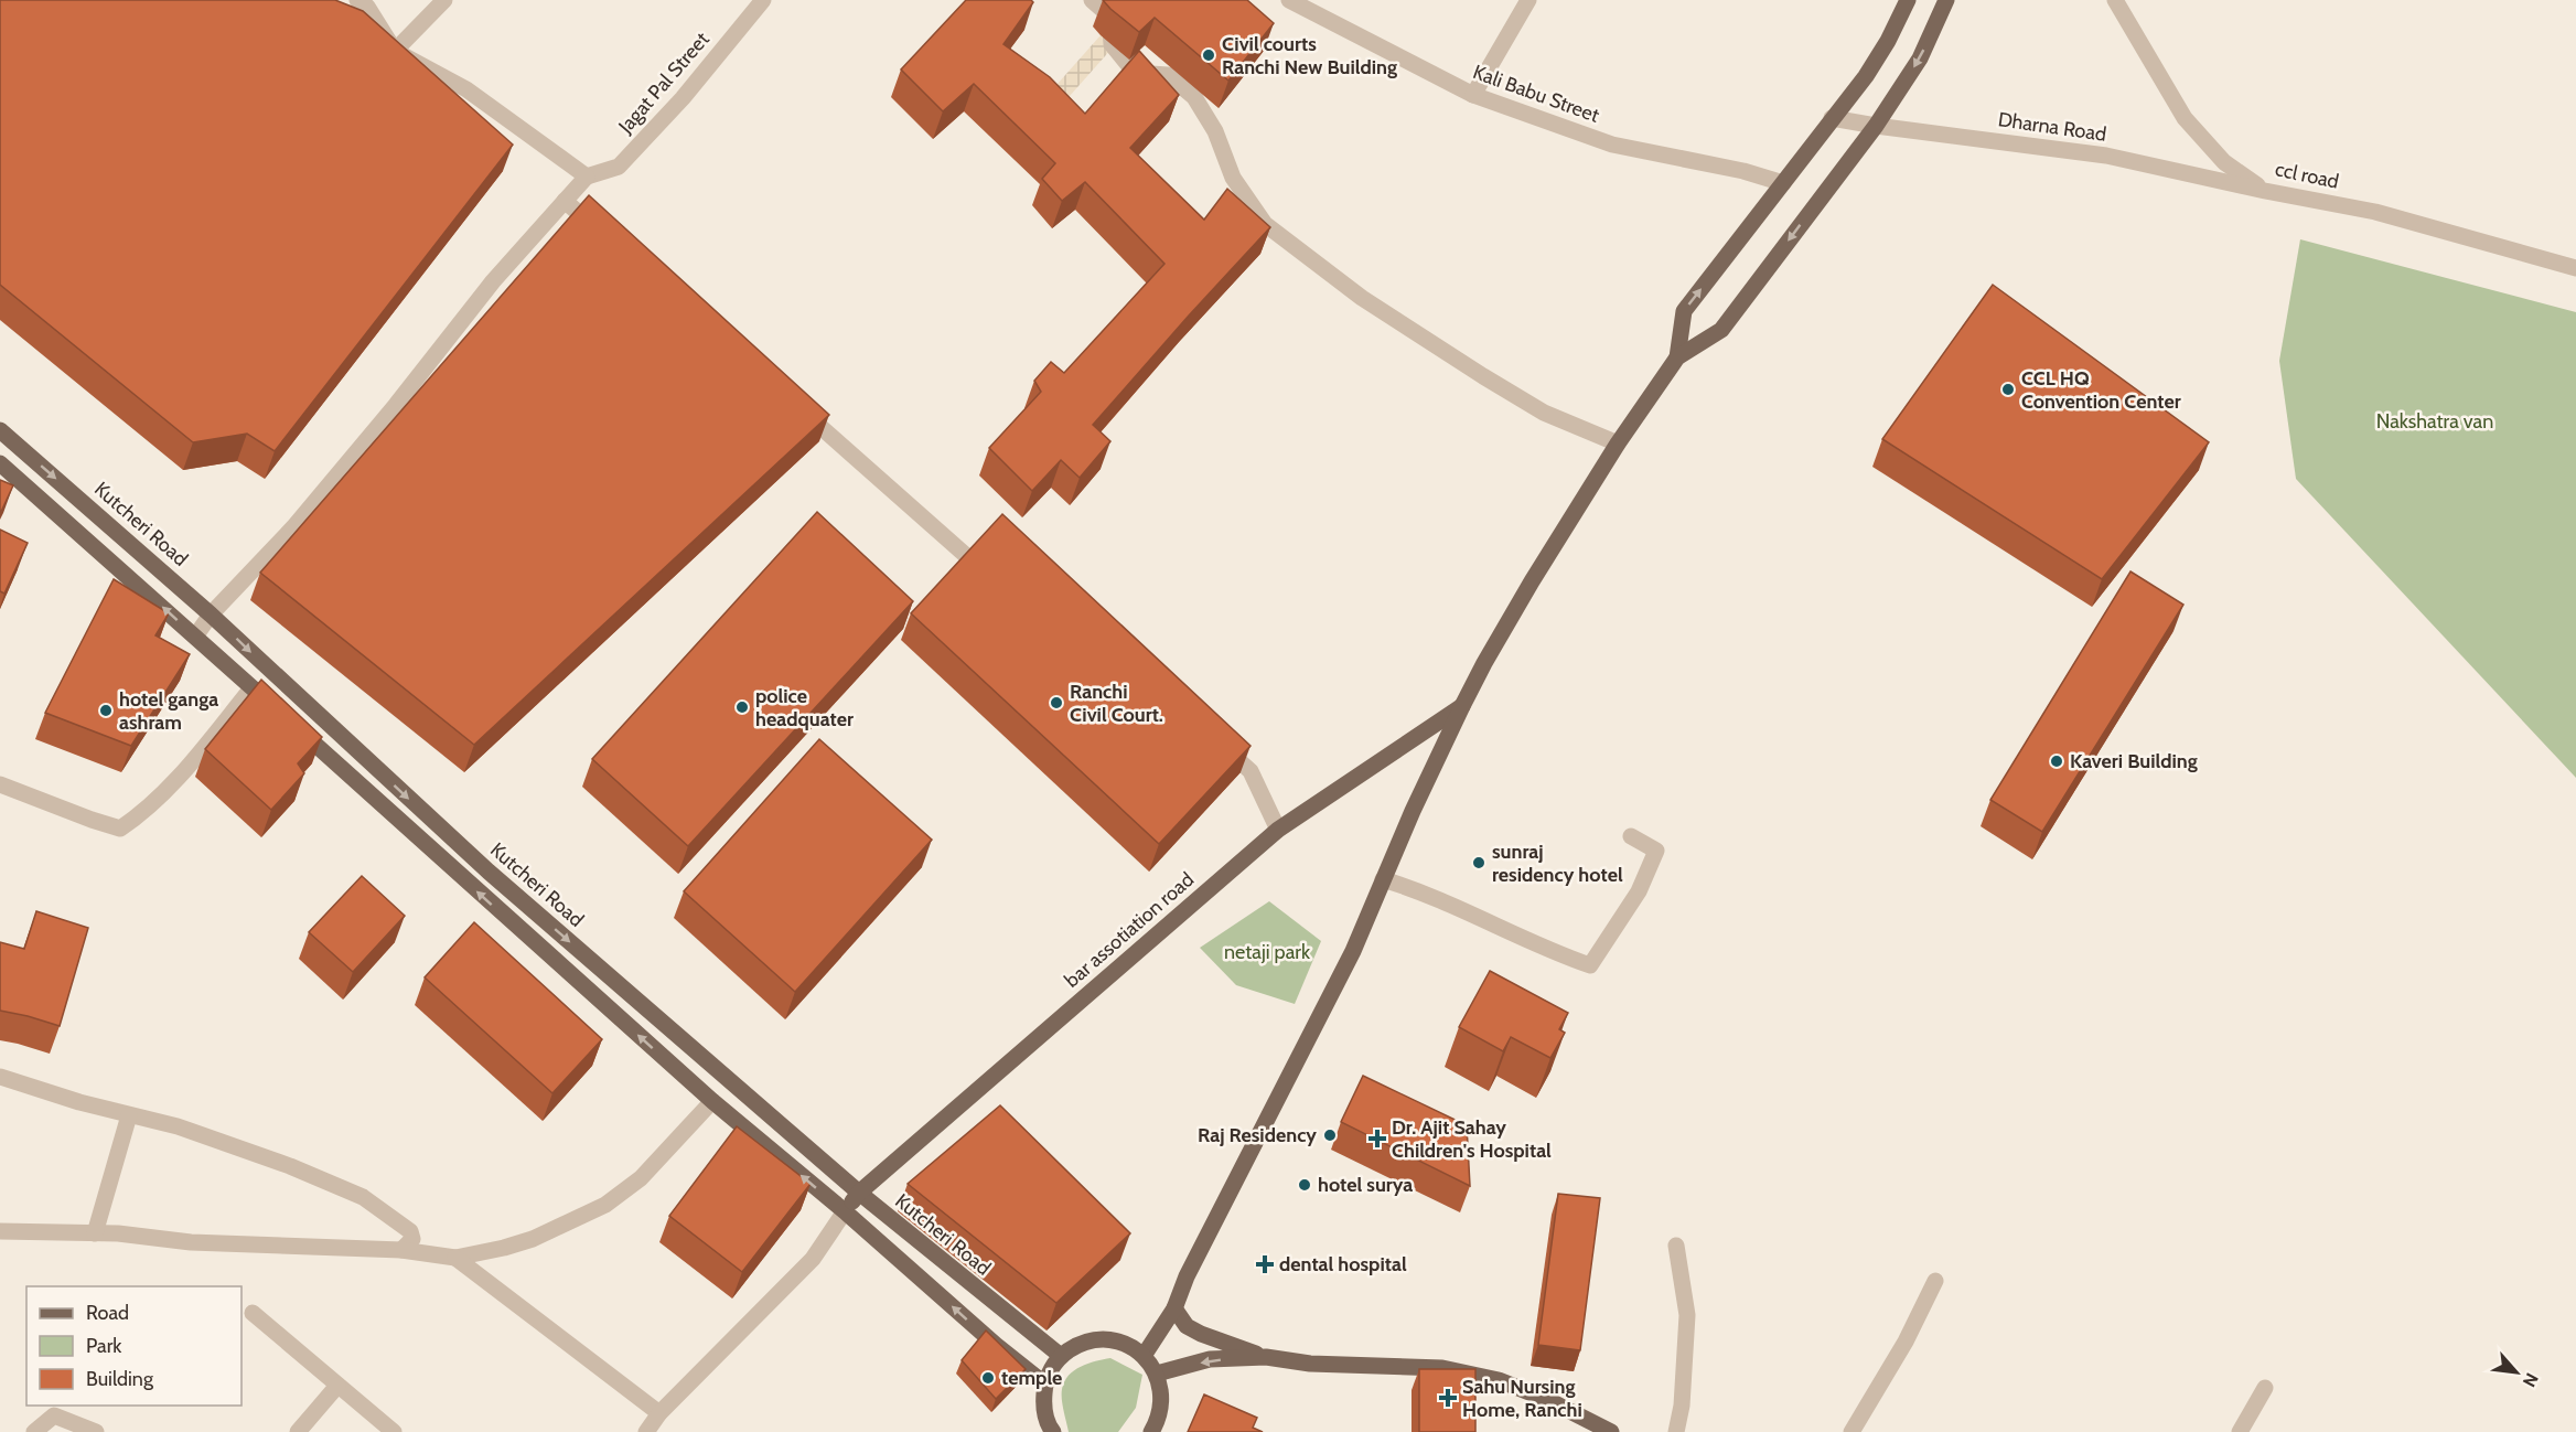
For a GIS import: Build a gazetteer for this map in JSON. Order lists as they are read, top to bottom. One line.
{"streets":{"main road":["Kutcheri Road","bar assotiation road"],"street":["Jagat Pal Street","Kali Babu Street","Dharna Road","ccl road"]},"crossings":[["Dharna Road","ccl road"],["Kutcheri Road","bar assotiation road"]],"parks":["Nakshatra van","netaji park"],"places":{"other":["Civil courts Ranchi New Building","CCL HQ Convention Center","Ranchi Civil Court.","police headquater","hotel ganga ashram","Kaveri Building","sunraj residency hotel","Raj Residency","hotel surya","temple"],"health":["Dr. Ajit Sahay Children's Hospital","dental hospital","Sahu Nursing Home, Ranchi"]},"legend":["Road","Park","Building"],"north":"bottom right"}
